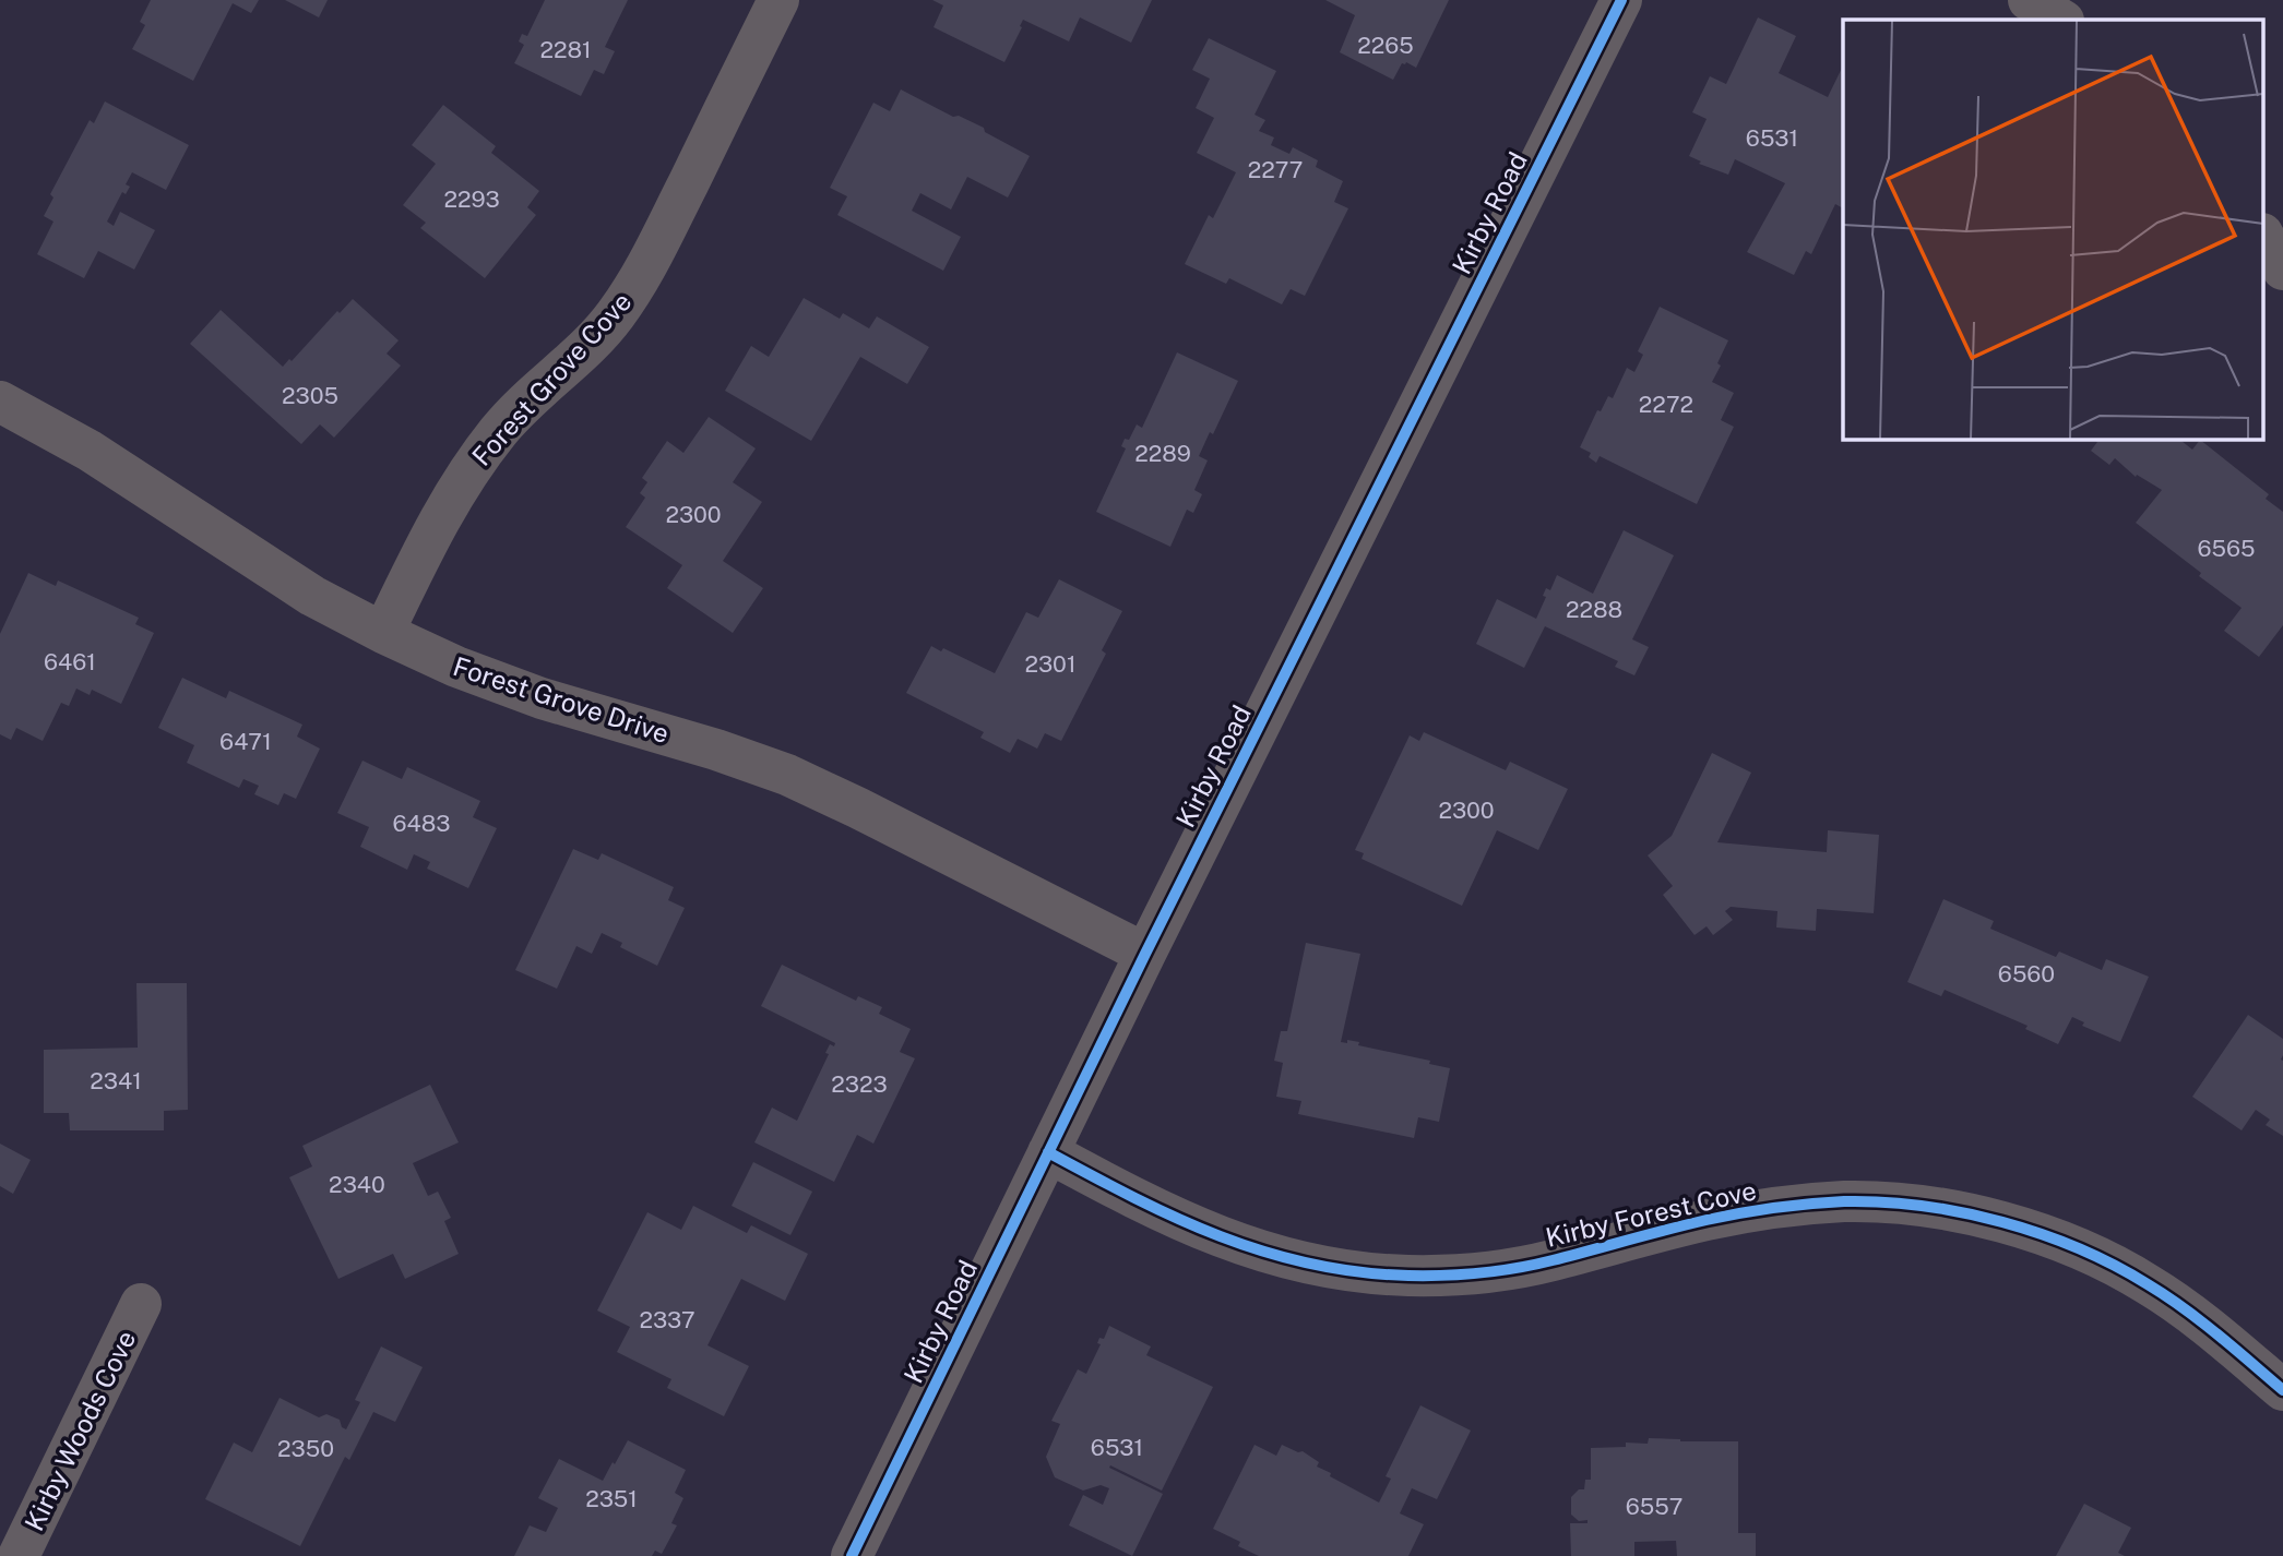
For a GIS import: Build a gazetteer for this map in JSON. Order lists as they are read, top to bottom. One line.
{"streets":{"street":["Kirby Road","Forest Grove Cove","Forest Grove Drive","Kirby Forest Cove","Kirby Woods Cove"]},"crossings":[["Kirby Road","Forest Grove Drive"],["Kirby Road","Kirby Forest Cove"],["Forest Grove Cove","Forest Grove Drive"]],"house_numbers":["2265","2281","6531","2277","2293","2305","2272","2289","2300","6565","2288","6461","2301","6471","2300","6483","6560","2341","2323","2340","2337","6531","2350","2351","6557"]}
